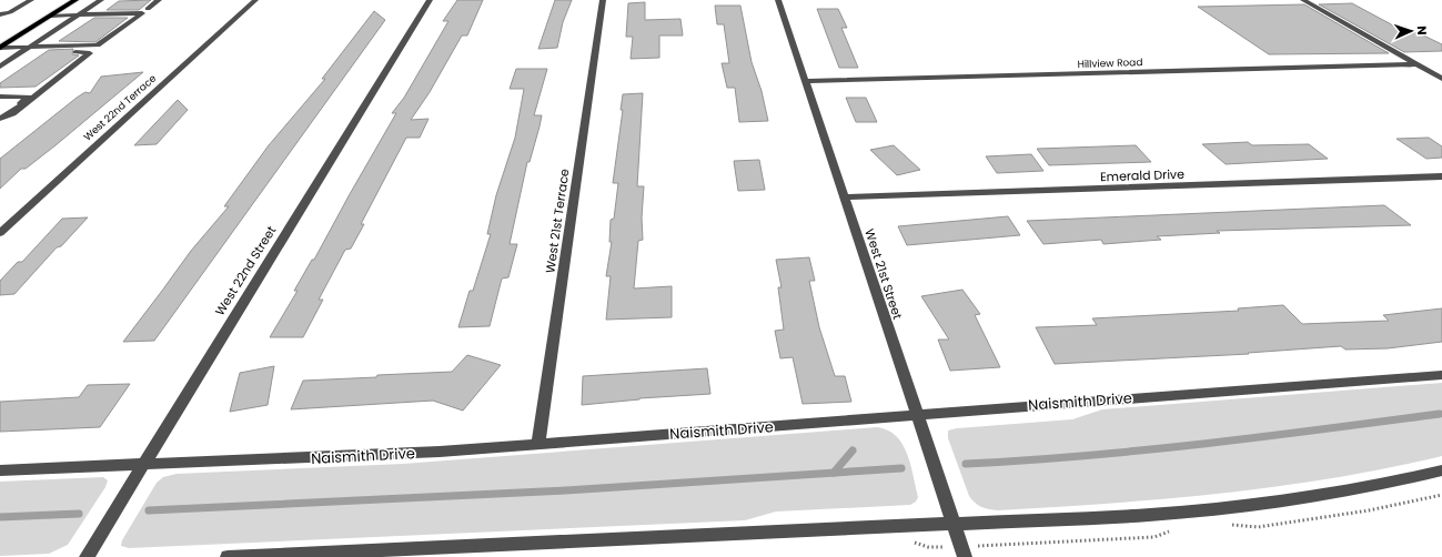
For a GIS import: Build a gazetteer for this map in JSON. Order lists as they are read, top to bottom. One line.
{"streets":{"street":["Hillview Road","West 22nd Terrace","Emerald Drive","West 21st Terrace","West 22nd Street","West 21st Street","Naismith Drive"]},"crossings":[["Hillview Road","West 21st Street"],["Emerald Drive","West 21st Street"],["West 21st Terrace","Naismith Drive"],["West 22nd Street","Naismith Drive"],["West 21st Street","Naismith Drive"]],"north":"right"}
